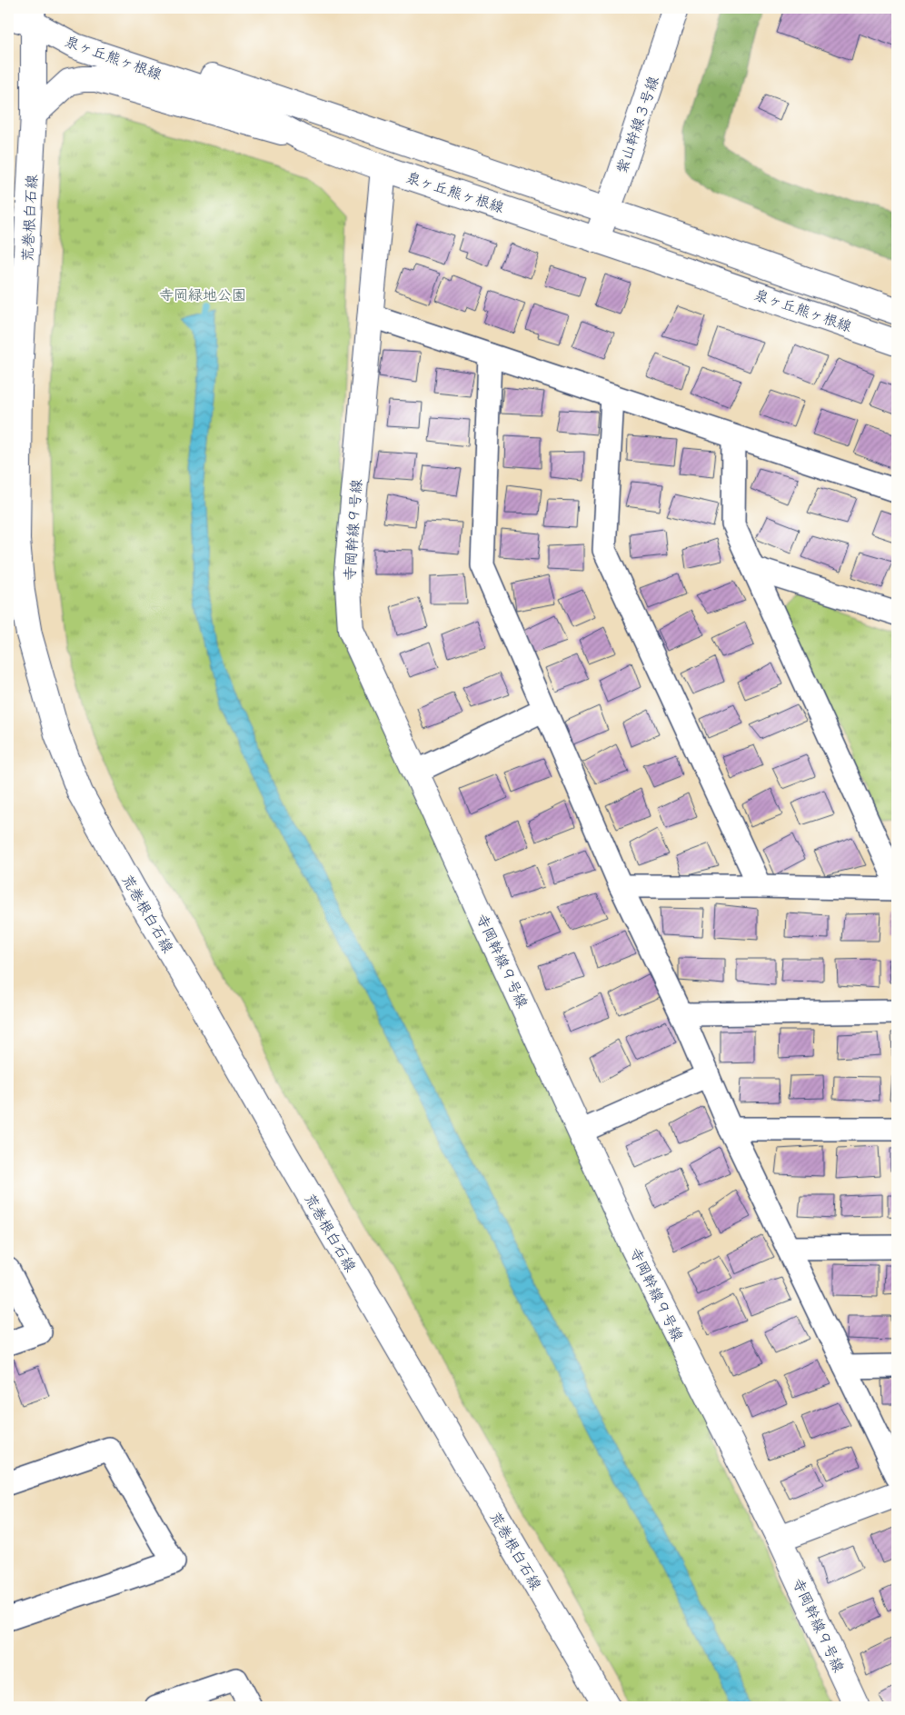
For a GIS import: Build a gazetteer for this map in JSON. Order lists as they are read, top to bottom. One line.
{"streets":{"street":["泉ヶ丘熊ヶ根線","紫山幹線３号線","荒巻根白石線","寺岡幹線９号線"]},"crossings":[["泉ヶ丘熊ヶ根線","紫山幹線３号線"],["泉ヶ丘熊ヶ根線","荒巻根白石線"],["泉ヶ丘熊ヶ根線","寺岡幹線９号線"]],"parks":["寺岡緑地公園"]}
